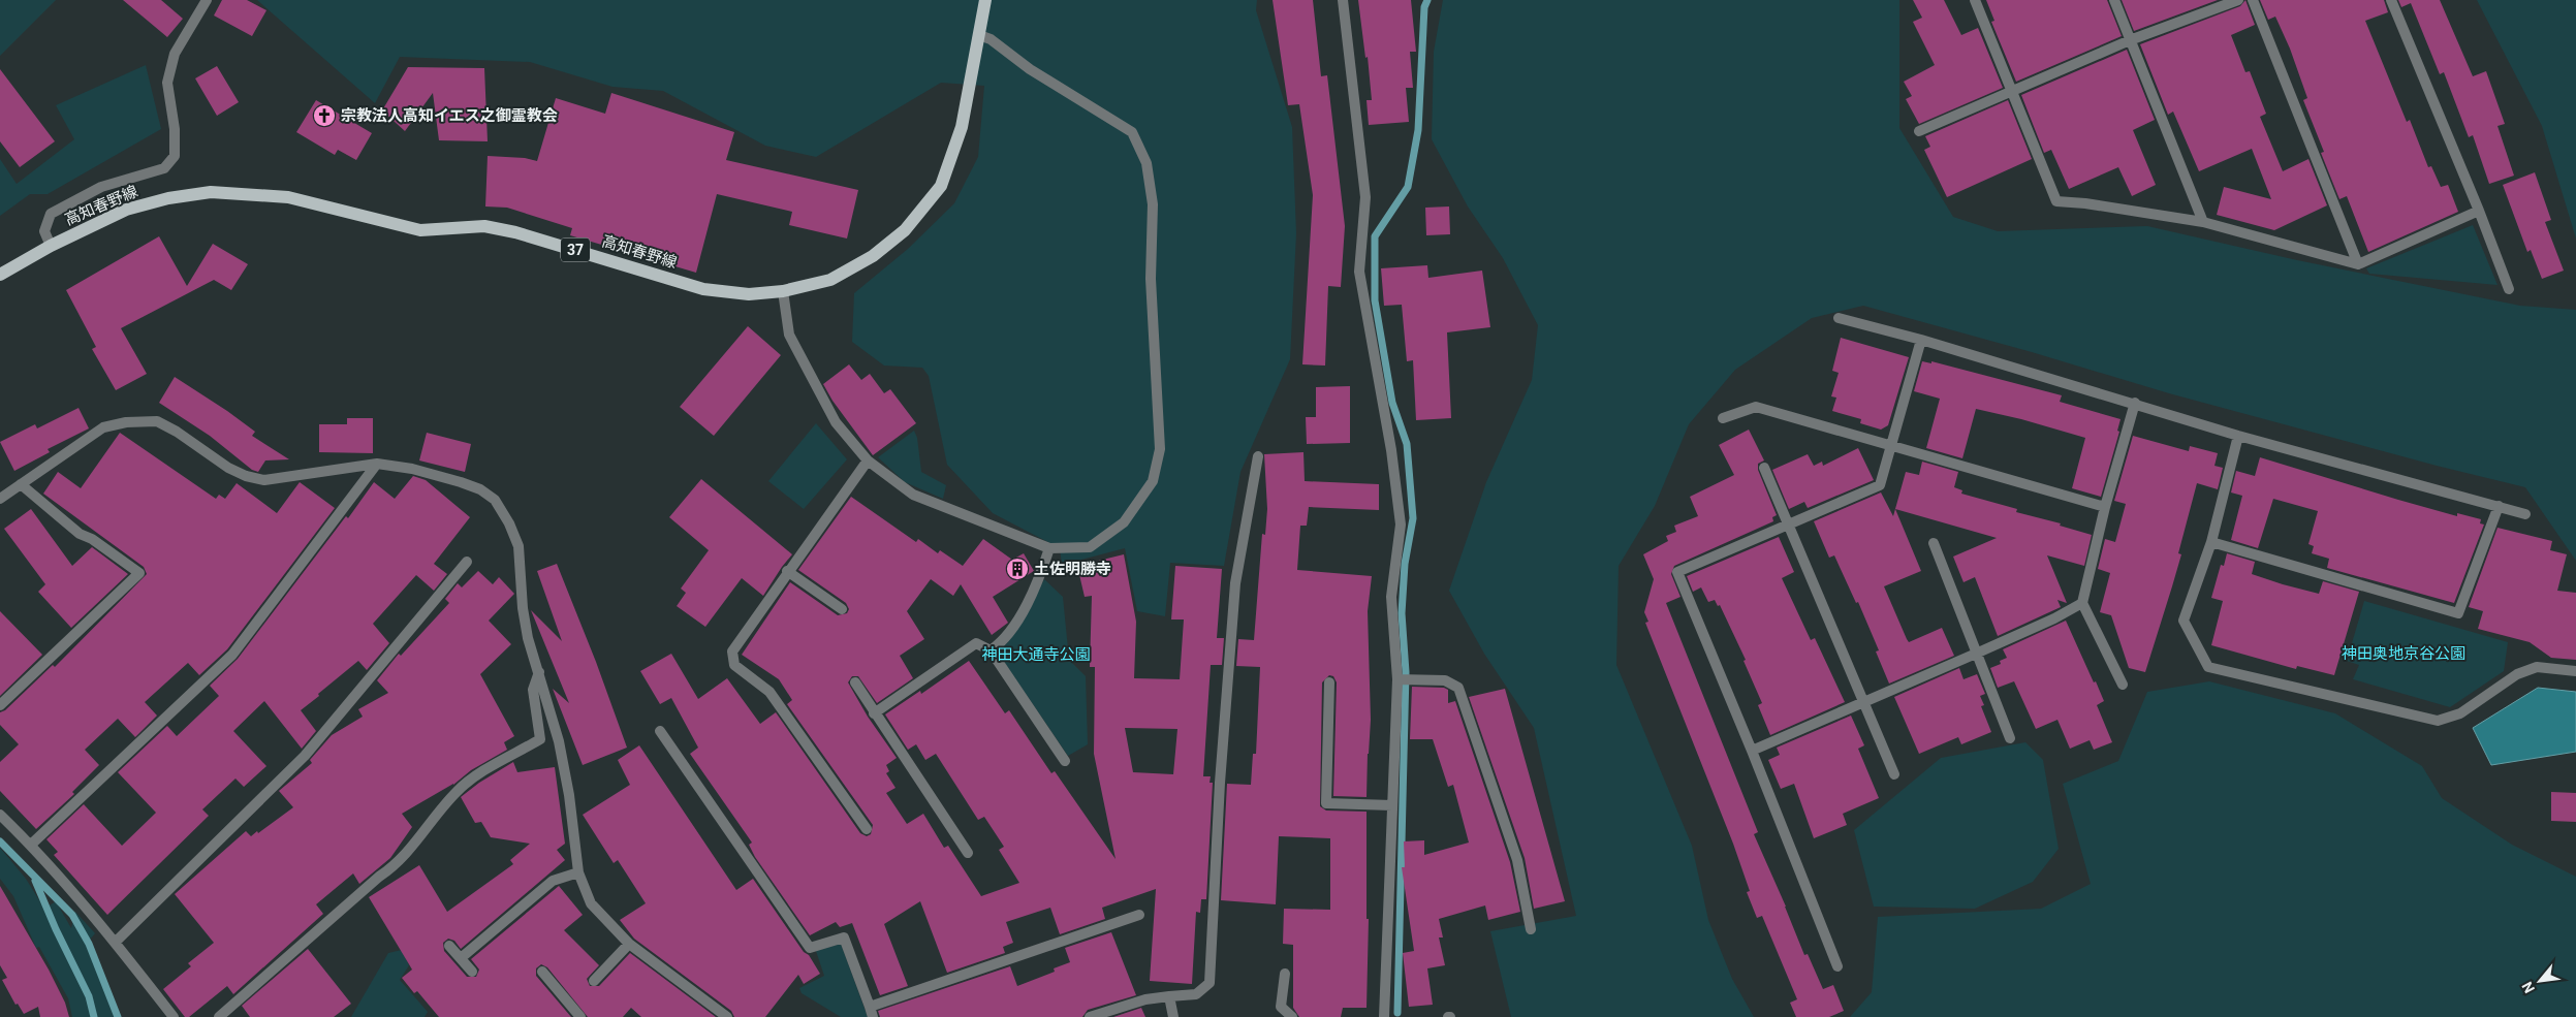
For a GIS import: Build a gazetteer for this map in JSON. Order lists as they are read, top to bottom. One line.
{"streets":{"main road":["高知春野線","37"]},"parks":["神田奥地京谷公園","神田大通寺公園"],"places":{"church":["宗教法人高知イエス之御霊教会"],"building":["土佐明勝寺"]},"north":"bottom left"}
